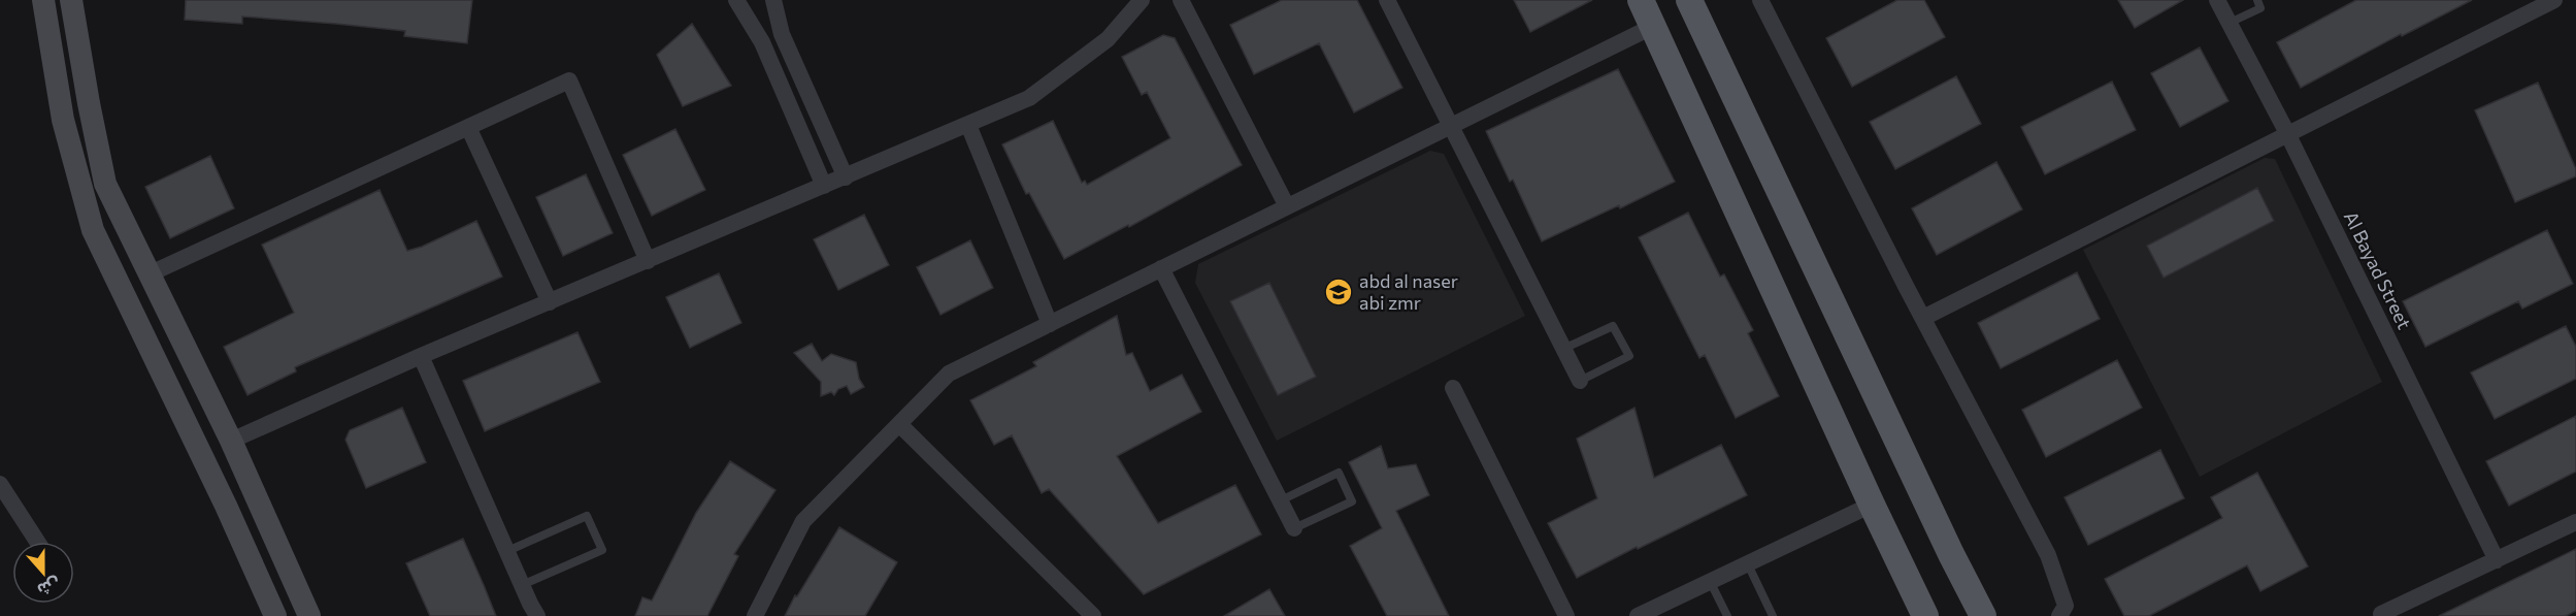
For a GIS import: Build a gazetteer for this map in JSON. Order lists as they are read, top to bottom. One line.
{"streets":{"street":["Al Bayad Street"]},"places":{"school or university":["abd al naser abi zmr"]},"north":"bottom"}
